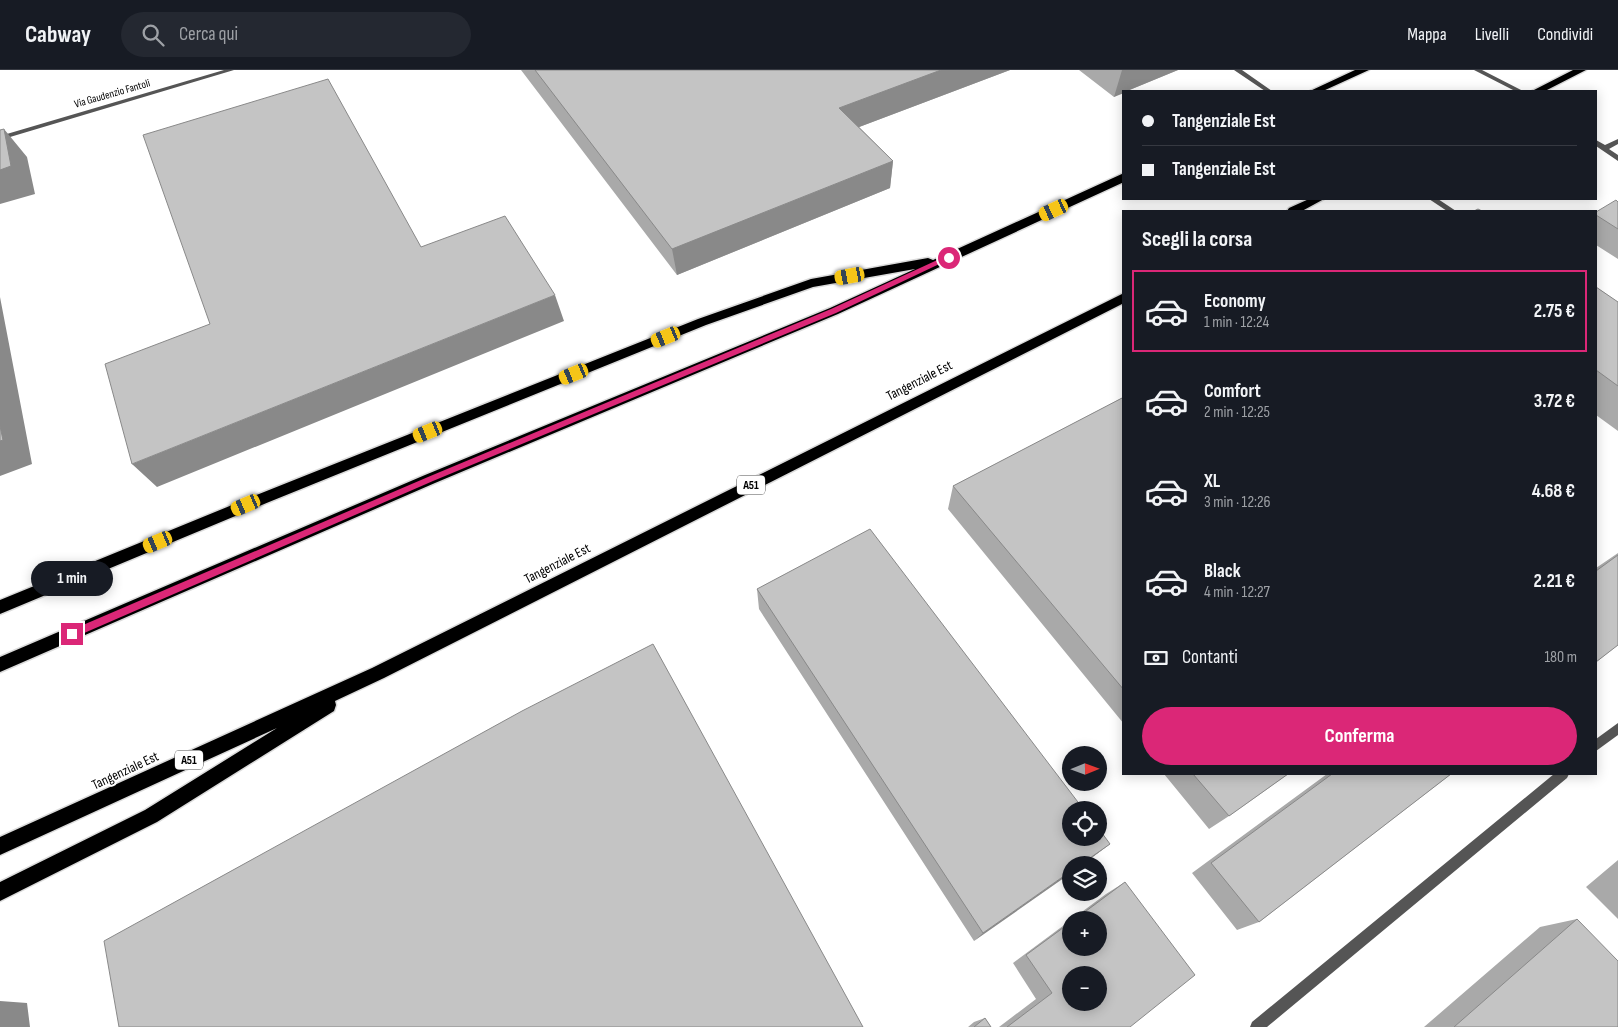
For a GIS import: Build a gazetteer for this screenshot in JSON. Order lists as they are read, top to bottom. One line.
{"streets":{"highway":["Tangenziale Est","A51"],"street":["Via Gaudenzio Fantoli"]},"north":"right","page":{"header":"Cabway","search":"Cerca qui","nav":["Mappa","Livelli","Condividi"],"banner":["Tangenziale Est","Tangenziale Est"],"heading":"Scegli la corsa","list":[{"name":"Economy","note":"1 min · 12:24","value":"2.75 €"},{"name":"Comfort","note":"2 min · 12:25","value":"3.72 €"},{"name":"XL","note":"3 min · 12:26","value":"4.68 €"},{"name":"Black","note":"4 min · 12:27","value":"2.21 €"}],"bubble":"1 min","pay":["Contanti","180 m"],"buttons":"Conferma","map_buttons":["+","−"]}}
